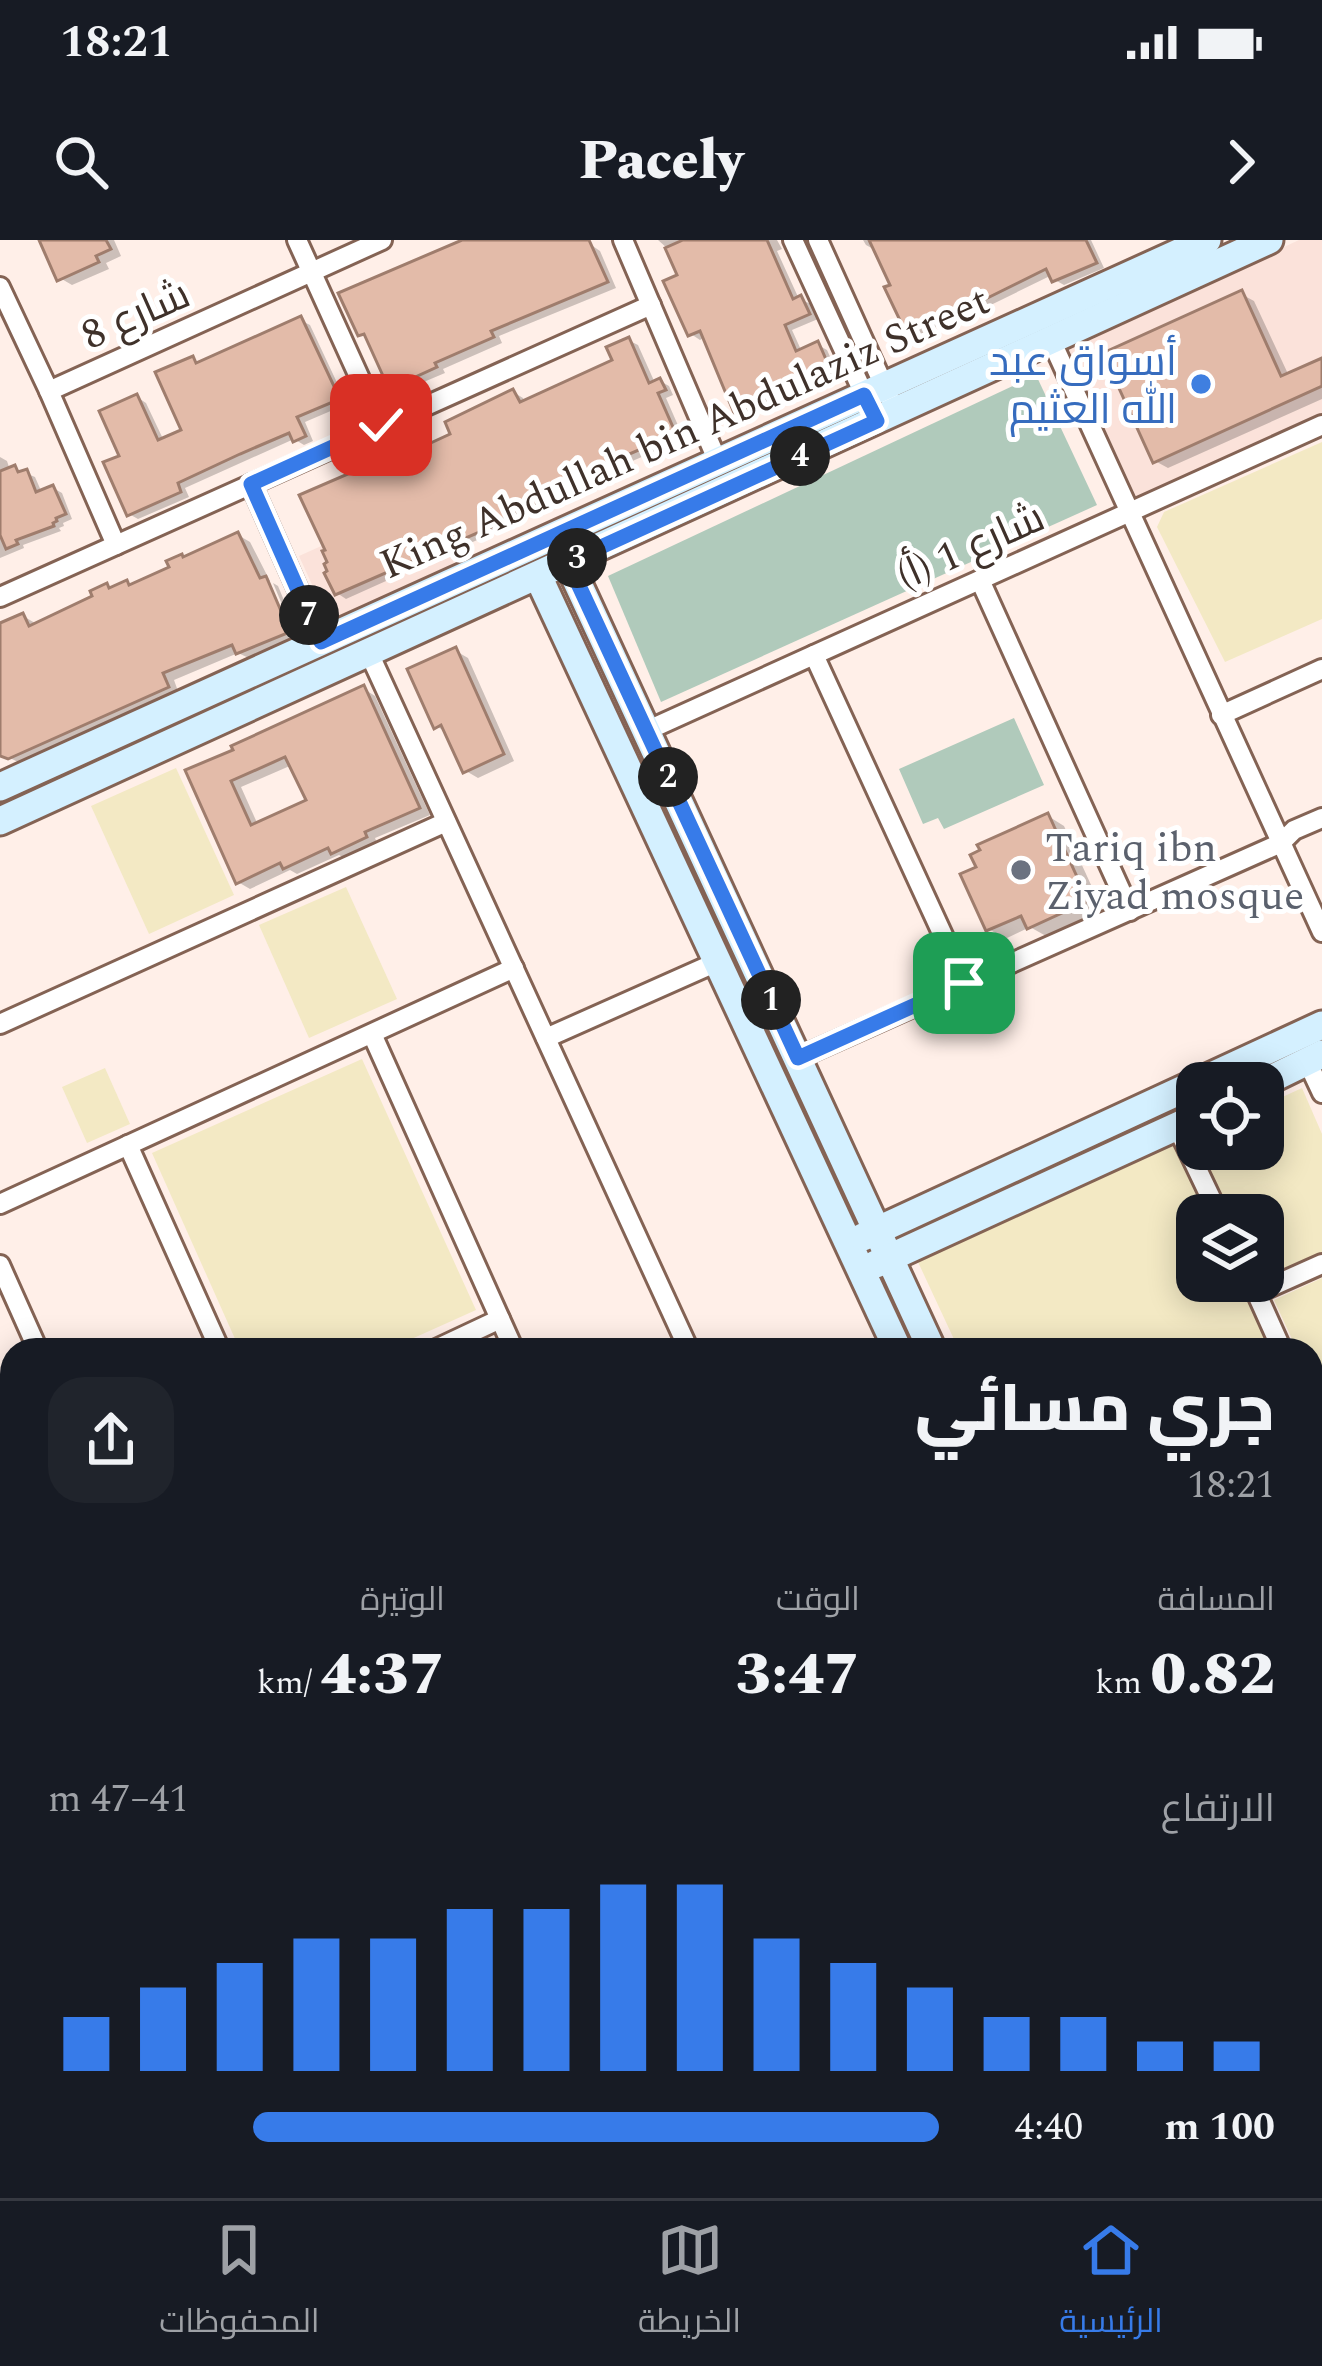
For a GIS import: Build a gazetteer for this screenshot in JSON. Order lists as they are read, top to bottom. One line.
{"streets":{"main road":["King Abdullah bin Abdulaziz Street"],"street":["شارع 8","شارع 1 (أ)"]},"places":["أسواق عبد الله العثيم","Tariq ibn Ziyad mosque"],"page":{"status":"18:21","header":"Pacely","pins":["4","3","7","2","1"],"heading":["جري مسائي","18:21"],"stats":[["المسافة","0.82 km"],["الوقت","3:47"],["الوتيرة","4:37 /km"]],"chart":["الارتفاع","41–47 m"],"list":[{"name":"100 m","note":"4:40"}],"tabs":["الرئيسية","الخريطة","المحفوظات"]}}
